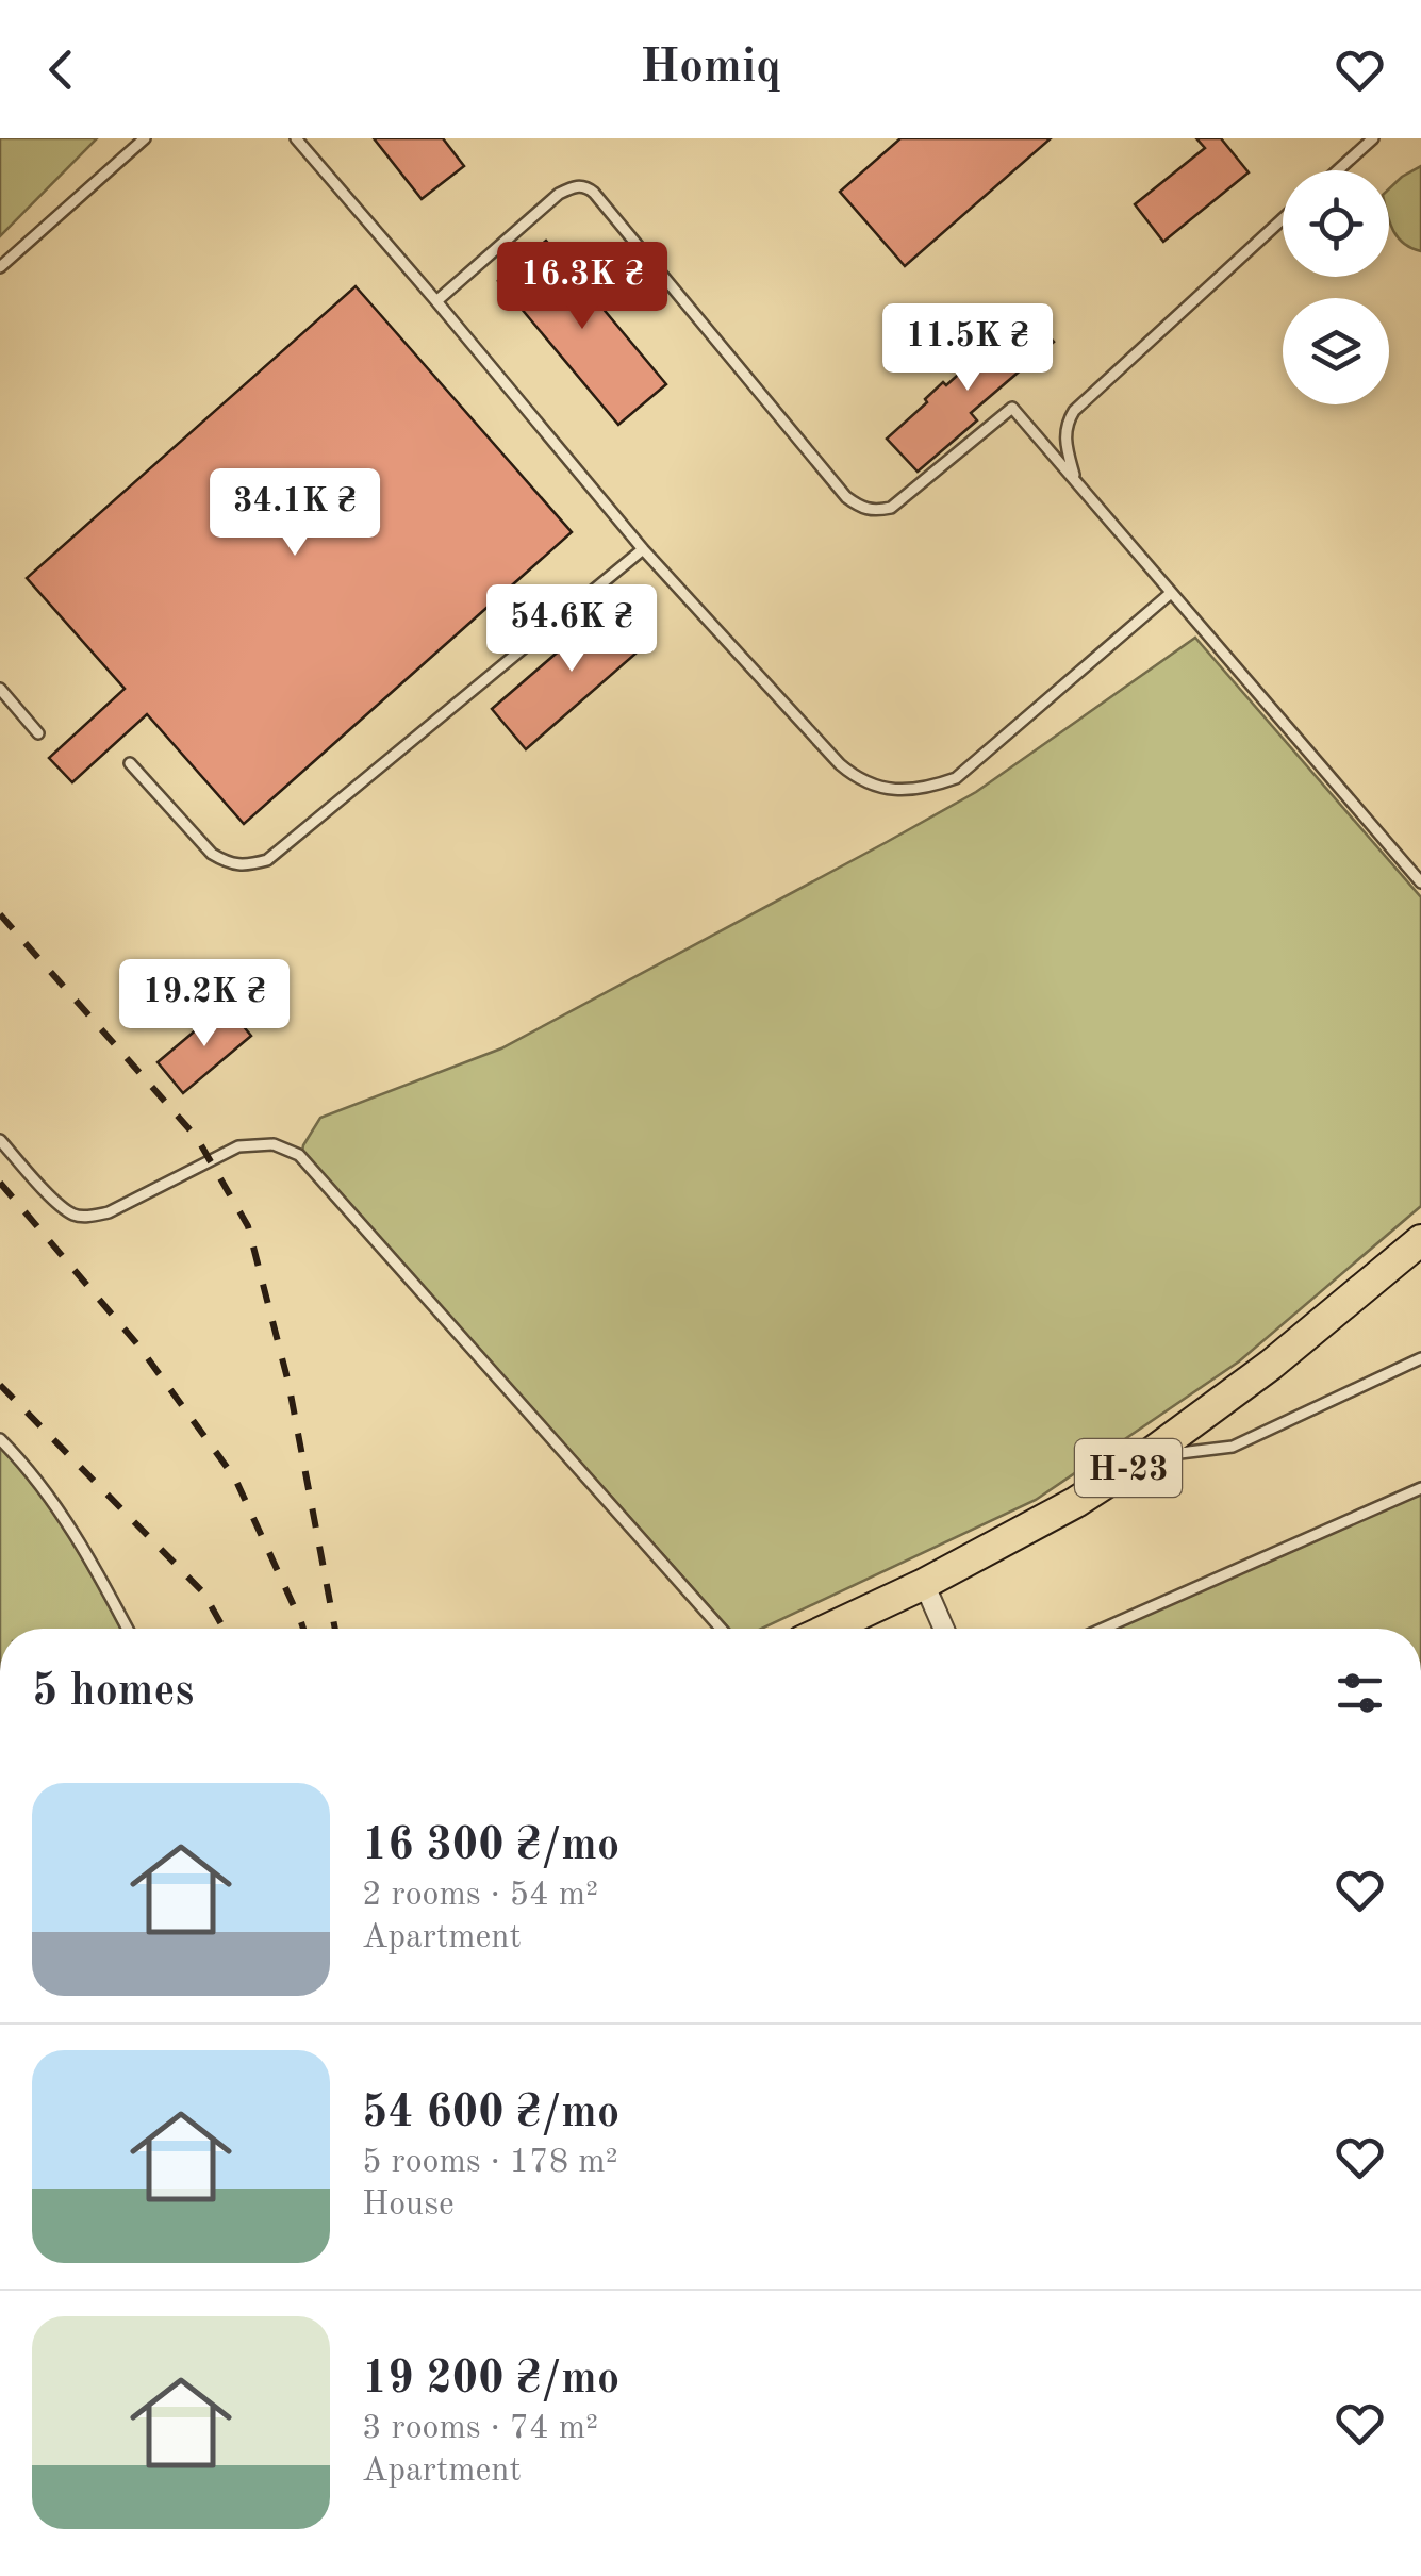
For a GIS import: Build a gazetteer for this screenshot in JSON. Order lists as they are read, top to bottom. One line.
{"streets":{"main road":["Н-23"]},"page":{"header":"Homiq","price":["16.3K ₴","11.5K ₴","34.1K ₴","54.6K ₴","19.2K ₴"],"heading":"5 homes","list":[{"name":"16 300 ₴/mo","note":"2 rooms · 54 m² · Apartment"},{"name":"54 600 ₴/mo","note":"5 rooms · 178 m² · House"},{"name":"19 200 ₴/mo","note":"3 rooms · 74 m² · Apartment"}]}}
